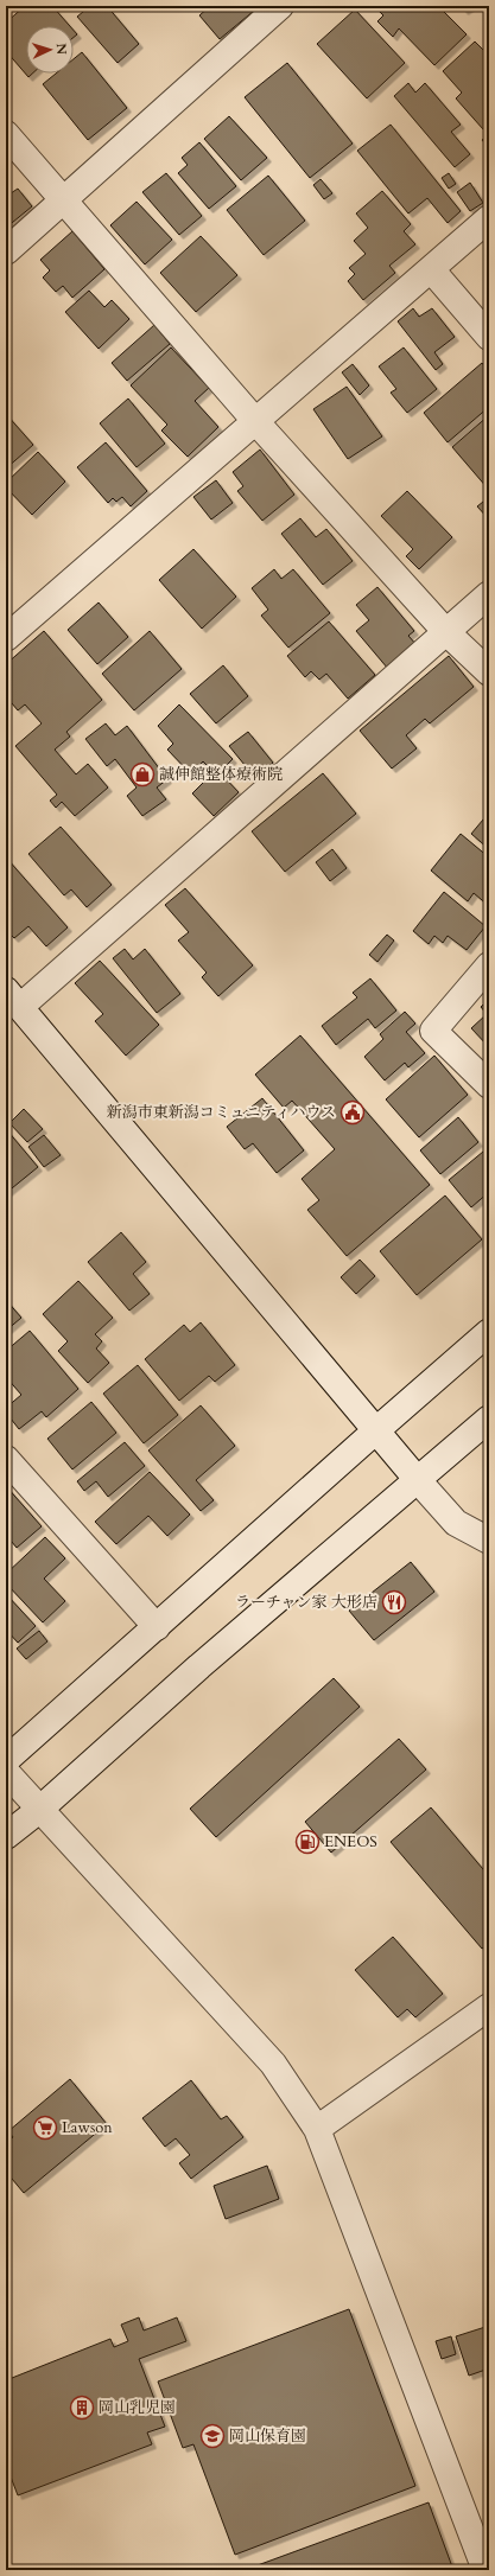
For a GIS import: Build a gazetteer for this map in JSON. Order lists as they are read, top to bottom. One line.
{"places":{"shop":["誠伸館整体療術院"],"public building":["新潟市東新潟コミュニティハウス"],"restaurant":["ラーチャン家 大形店"],"fuel station":["ENEOS"],"supermarket":["Lawson"],"building":["岡山乳児園"],"school or university":["岡山保育園"]},"north":"right"}
